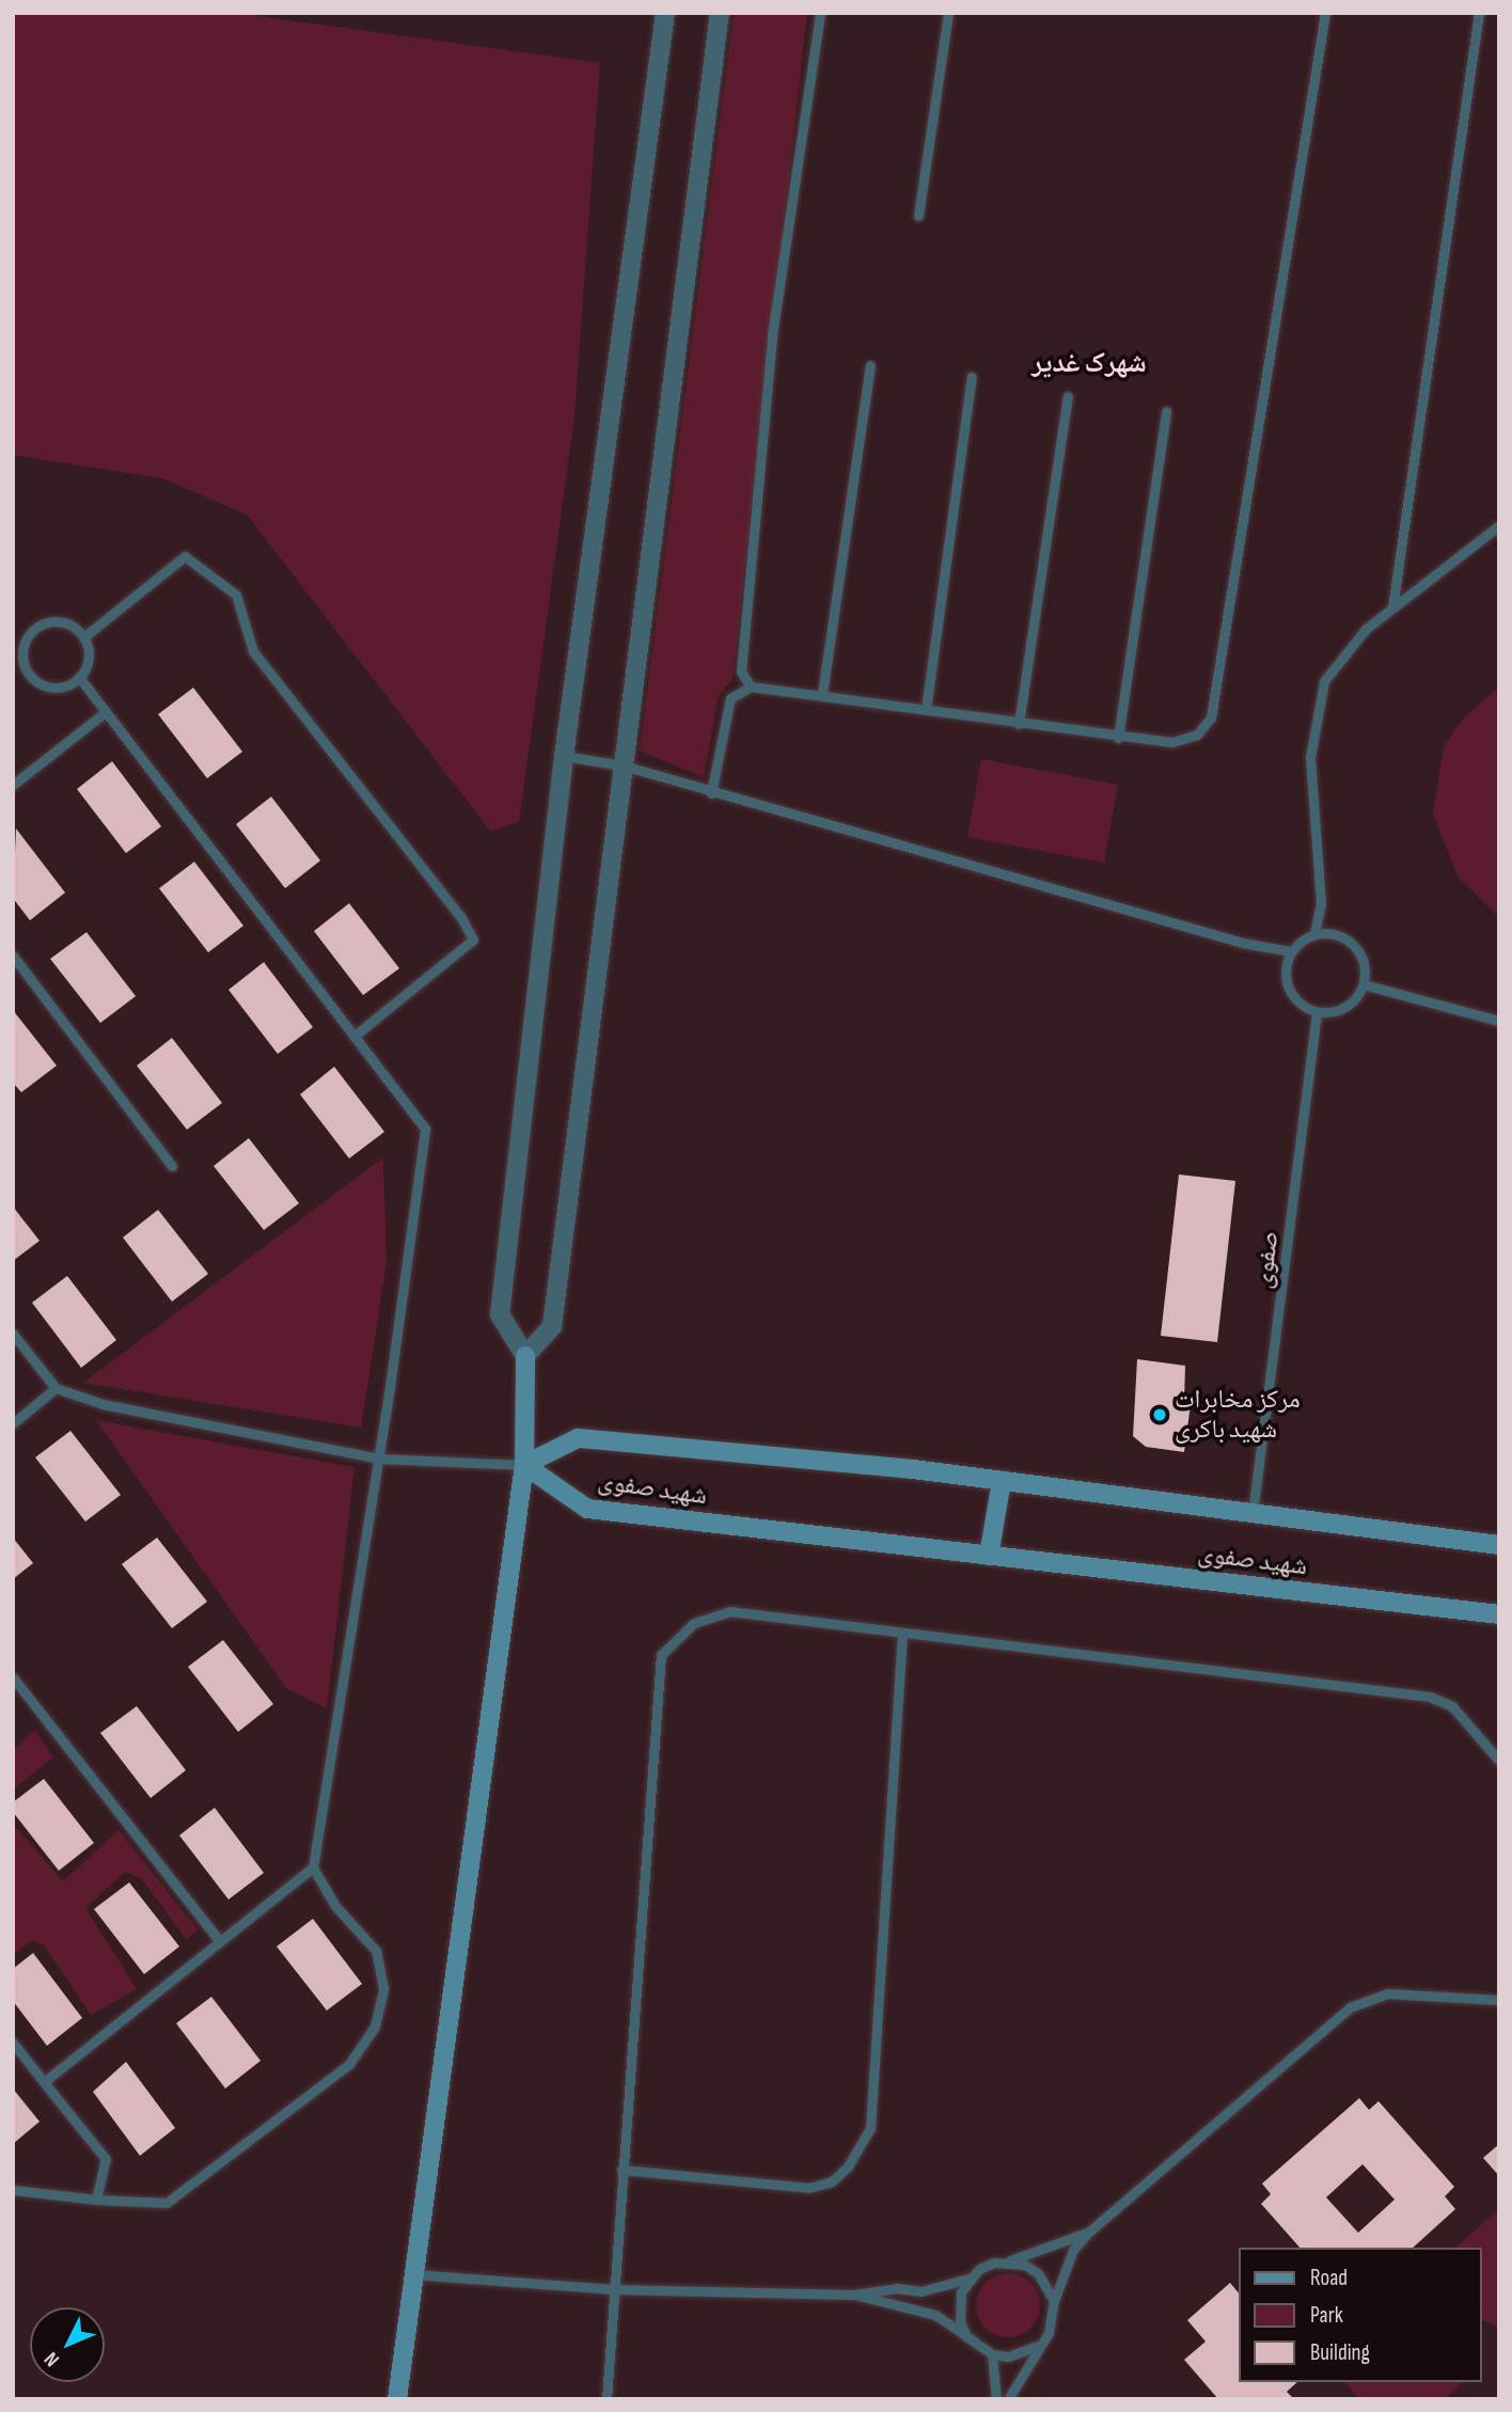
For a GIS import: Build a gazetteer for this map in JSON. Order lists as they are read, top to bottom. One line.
{"streets":{"street":["شهید صفوی"],"lane":["صفوی"]},"crossings":[["صفوی","شهید صفوی"]],"districts":["شهرک غدیر"],"places":["مرکز مخابرات شهید باکری"],"legend":["Road","Park","Building"],"north":"bottom left"}
